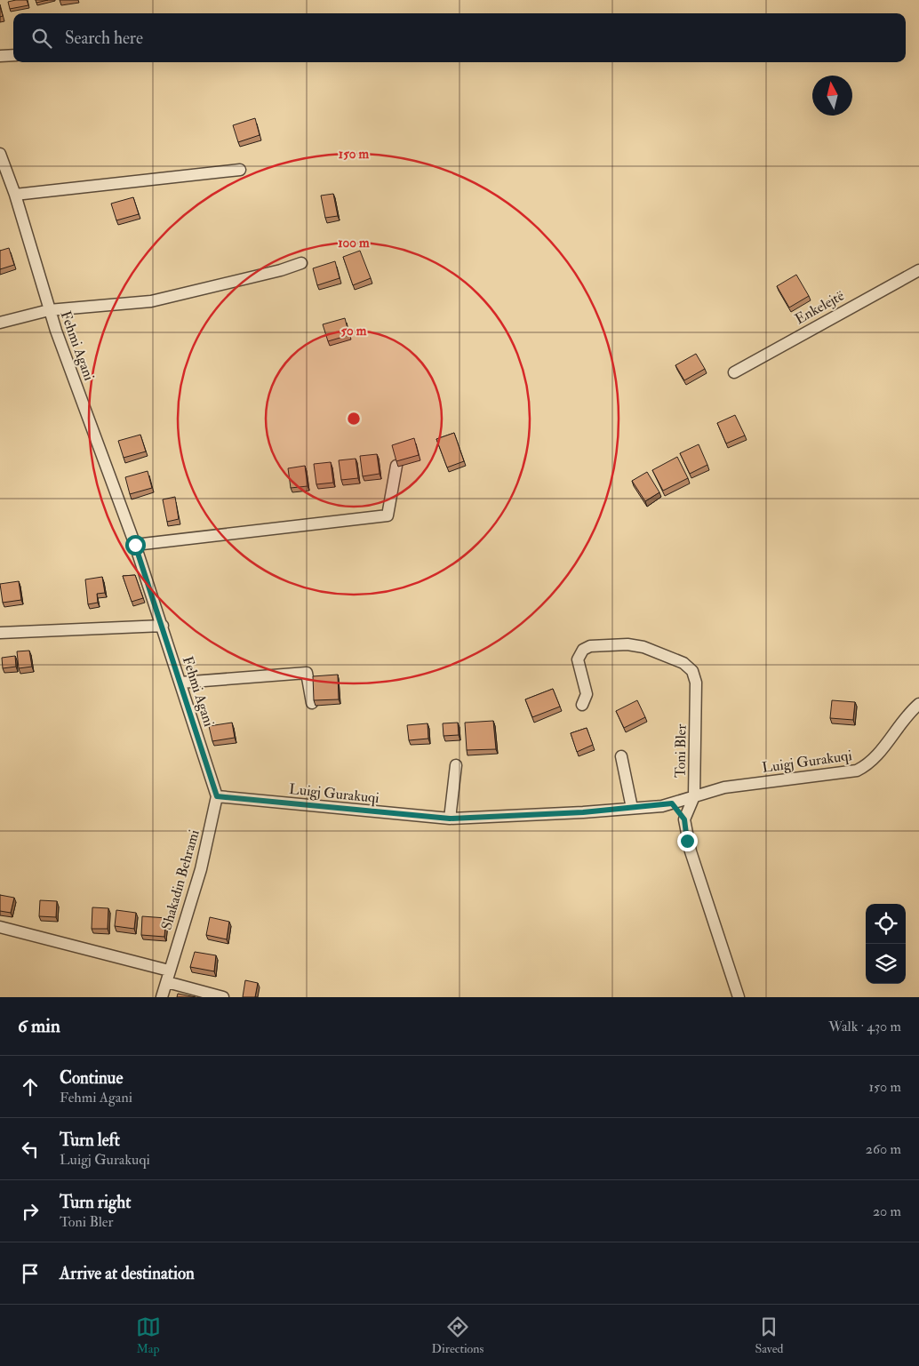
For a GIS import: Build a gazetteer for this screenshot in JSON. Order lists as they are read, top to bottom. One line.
{"streets":{"street":["Enkelejtë","Fehmi Agani","Toni Bler","Luigj Gurakuqi","Shakadin Behrami"]},"crossings":[["Fehmi Agani","Luigj Gurakuqi"],["Fehmi Agani","Shakadin Behrami"],["Toni Bler","Luigj Gurakuqi"],["Luigj Gurakuqi","Shakadin Behrami"]],"north":"top","page":{"search":"Search here","heading":["6 min","Walk · 430 m"],"list":[["Continue","Fehmi Agani","150 m"],["Turn left","Luigj Gurakuqi","260 m"],["Turn right","Toni Bler","20 m"],"Arrive at destination"],"nav":["Map","Directions","Saved"]},"rings":["150 m","100 m","50 m"]}
